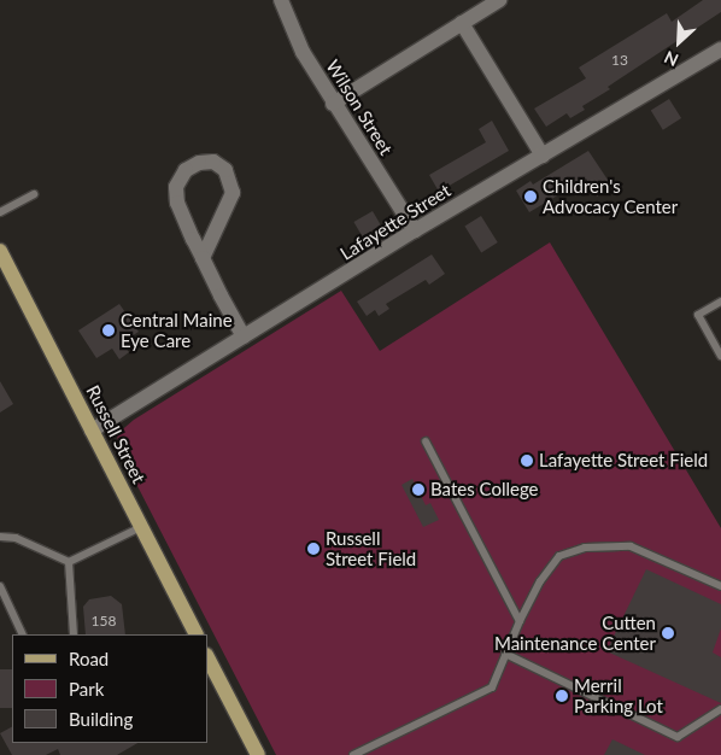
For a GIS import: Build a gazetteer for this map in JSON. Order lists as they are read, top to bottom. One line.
{"streets":{"main road":["Russell Street"],"street":["Wilson Street","Lafayette Street"]},"crossings":[["Wilson Street","Lafayette Street"],["Lafayette Street","Russell Street"]],"places":["Children's Advocacy Center","Central Maine Eye Care","Lafayette Street Field","Bates College","Russell Street Field","Cutten Maintenance Center","Merril Parking Lot"],"house_numbers":["13","158"],"legend":["Road","Park","Building"],"north":"bottom left"}
